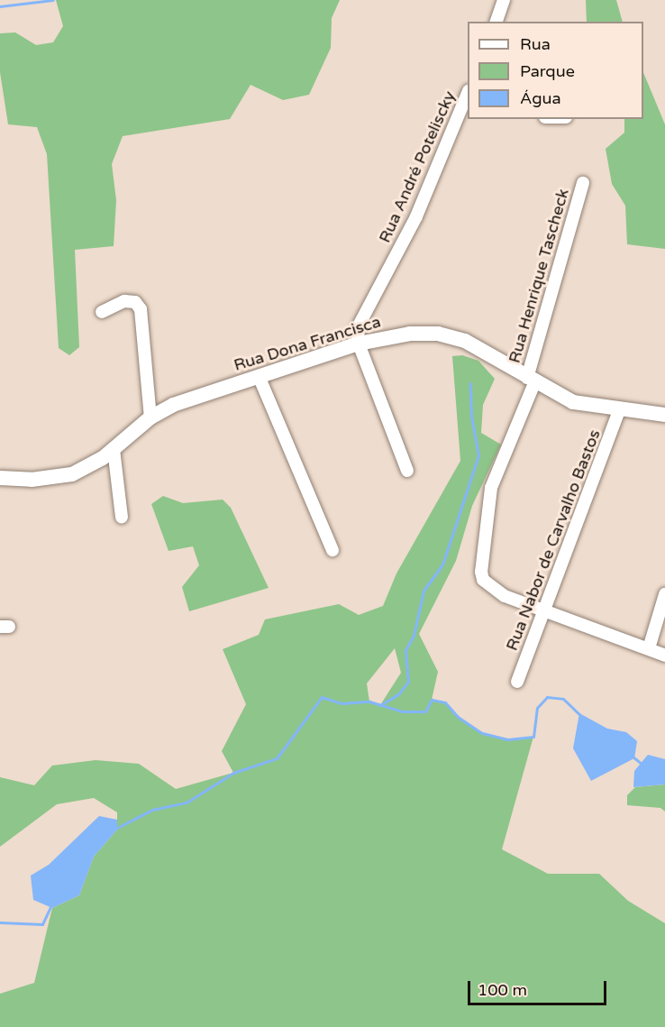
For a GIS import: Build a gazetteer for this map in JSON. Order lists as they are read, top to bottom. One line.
{"streets":{"main road":["Rua Dona Francisca"],"street":["Rua André Poteliscky","Rua Henrique Tascheck","Rua Nabor de Carvalho Bastos"]},"crossings":[["Rua André Poteliscky","Rua Dona Francisca"],["Rua Henrique Tascheck","Rua Dona Francisca"],["Rua Henrique Tascheck","Rua Nabor de Carvalho Bastos"],["Rua Dona Francisca","Rua Nabor de Carvalho Bastos"]],"legend":["Rua","Parque","Água"],"scale_bar":"100 m"}
